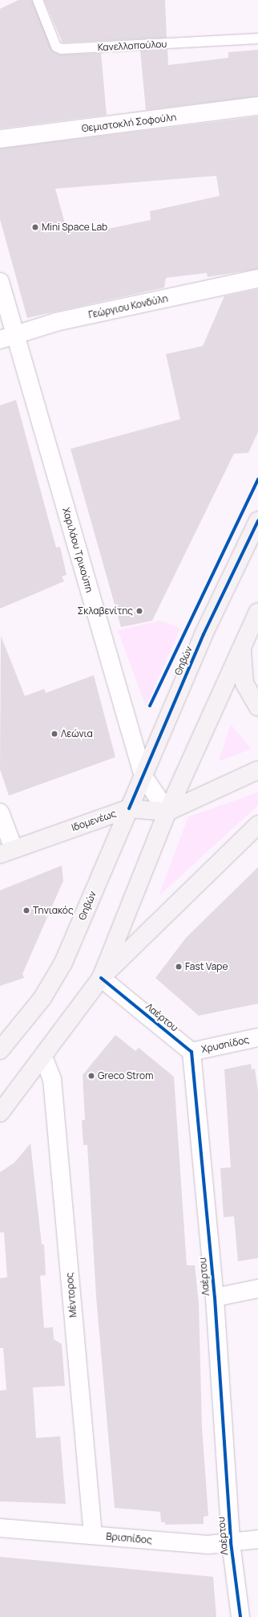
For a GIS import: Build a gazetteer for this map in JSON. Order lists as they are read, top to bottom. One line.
{"streets":{"main road":["Θηβών","Ιδομενέως"],"street":["Θεμιστοκλή Σοφούλη","Γεώργιου Κονδύλη","Χαριλάου Τρικούπη","Λαέρτου","Χρυσηίδος","Μέντορος","Βρισηίδος"],"lane":["Κανελλοπούλου"]},"crossings":[["Γεώργιου Κονδύλη","Χαριλάου Τρικούπη"],["Χαριλάου Τρικούπη","Θηβών"],["Χαριλάου Τρικούπη","Ιδομενέως"],["Θηβών","Ιδομενέως"],["Λαέρτου","Χρυσηίδος"],["Λαέρτου","Βρισηίδος"],["Μέντορος","Βρισηίδος"]],"places":["Mini Space Lab","Σκλαβενίτης","Λεώνια","Τηνιακός","Fast Vape","Greco Strom"]}
